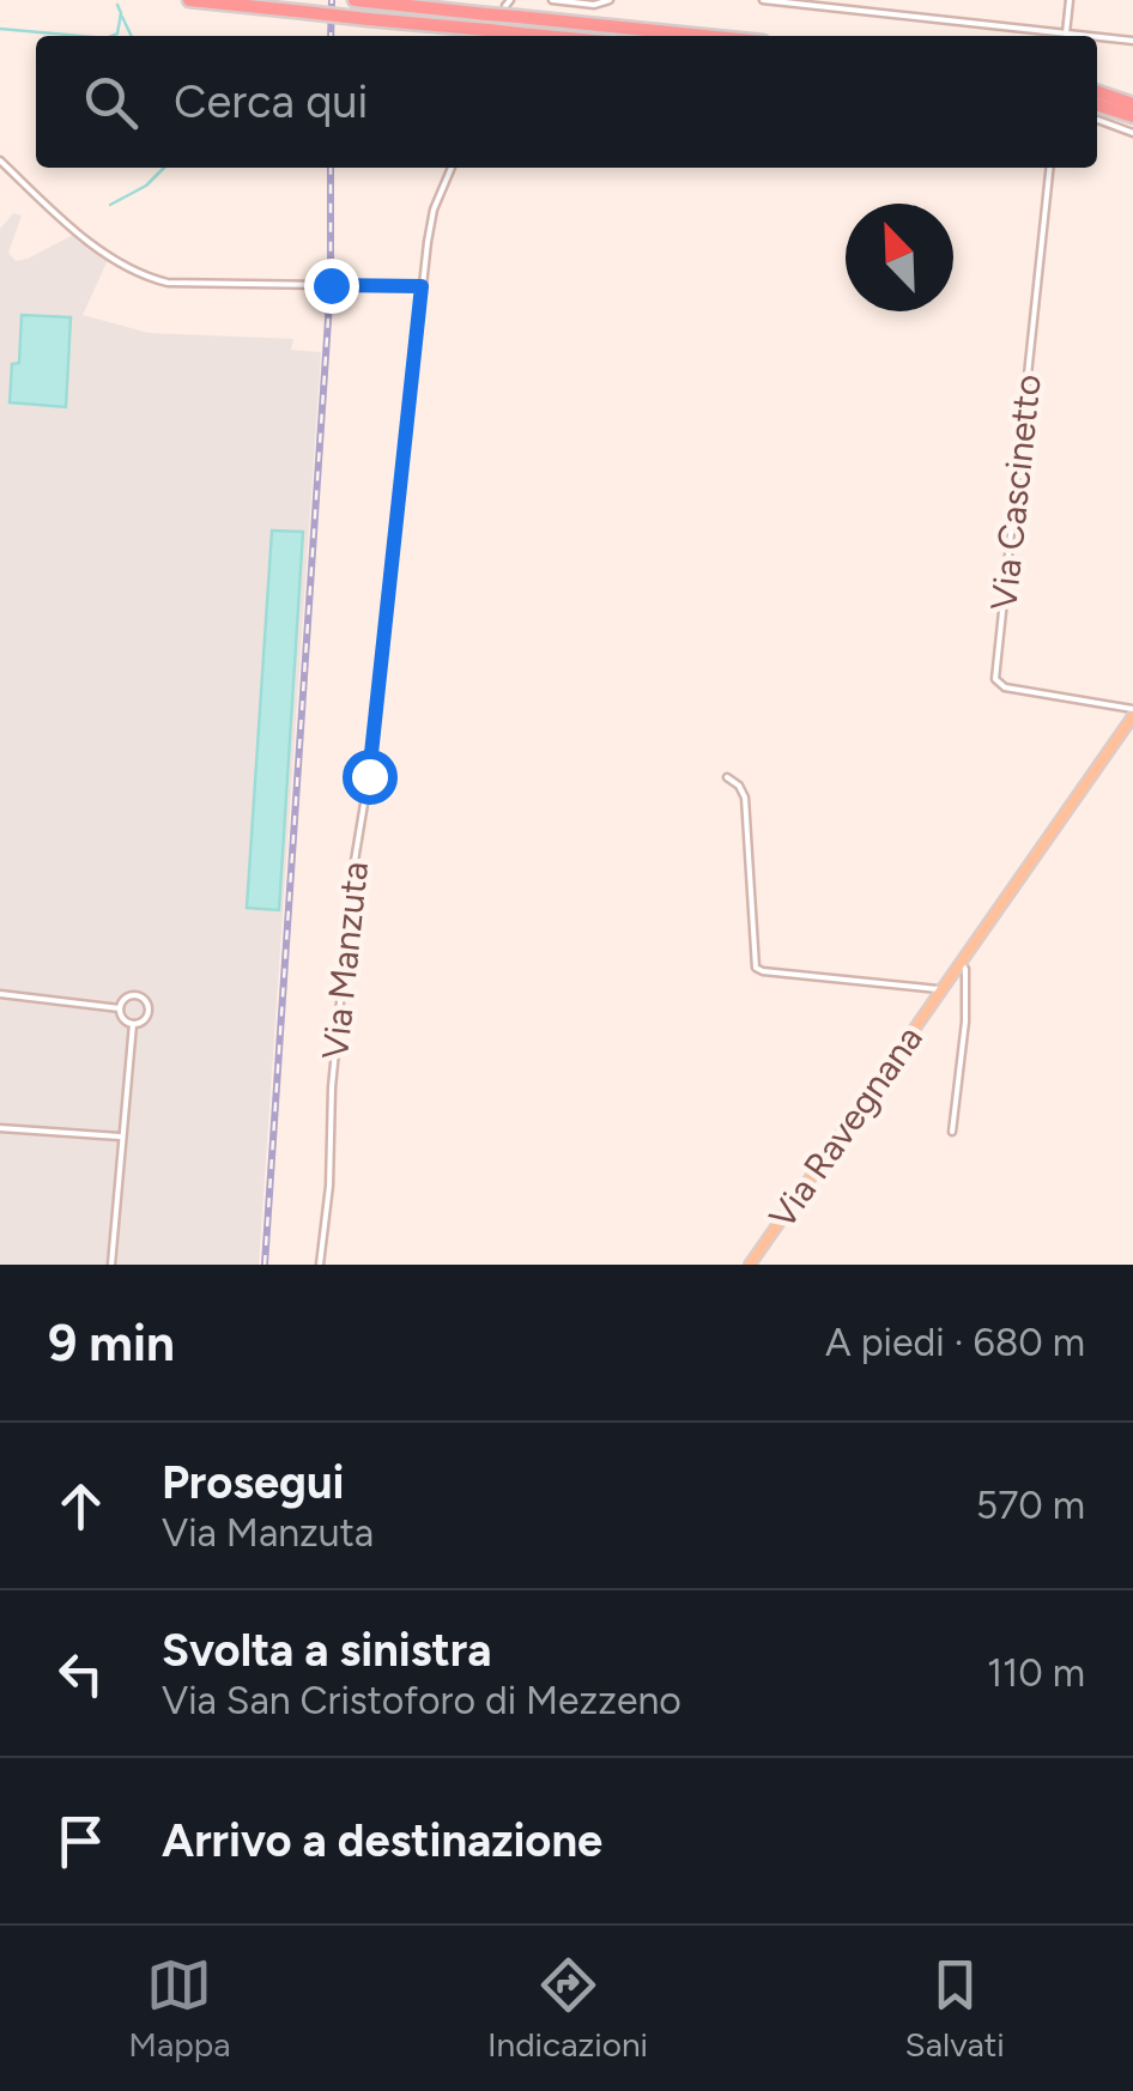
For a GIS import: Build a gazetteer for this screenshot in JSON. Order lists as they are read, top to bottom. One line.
{"streets":{"main road":["Via Ravegnana"],"street":["Via Cascinetto","Via Manzuta"]},"crossings":[["Via Cascinetto","Via Ravegnana"]],"north":"top left","page":{"search":"Cerca qui","heading":["9 min","A piedi · 680 m"],"list":[["Prosegui","Via Manzuta","570 m"],["Svolta a sinistra","Via San Cristoforo di Mezzeno","110 m"],"Arrivo a destinazione"],"nav":["Mappa","Indicazioni","Salvati"]}}
